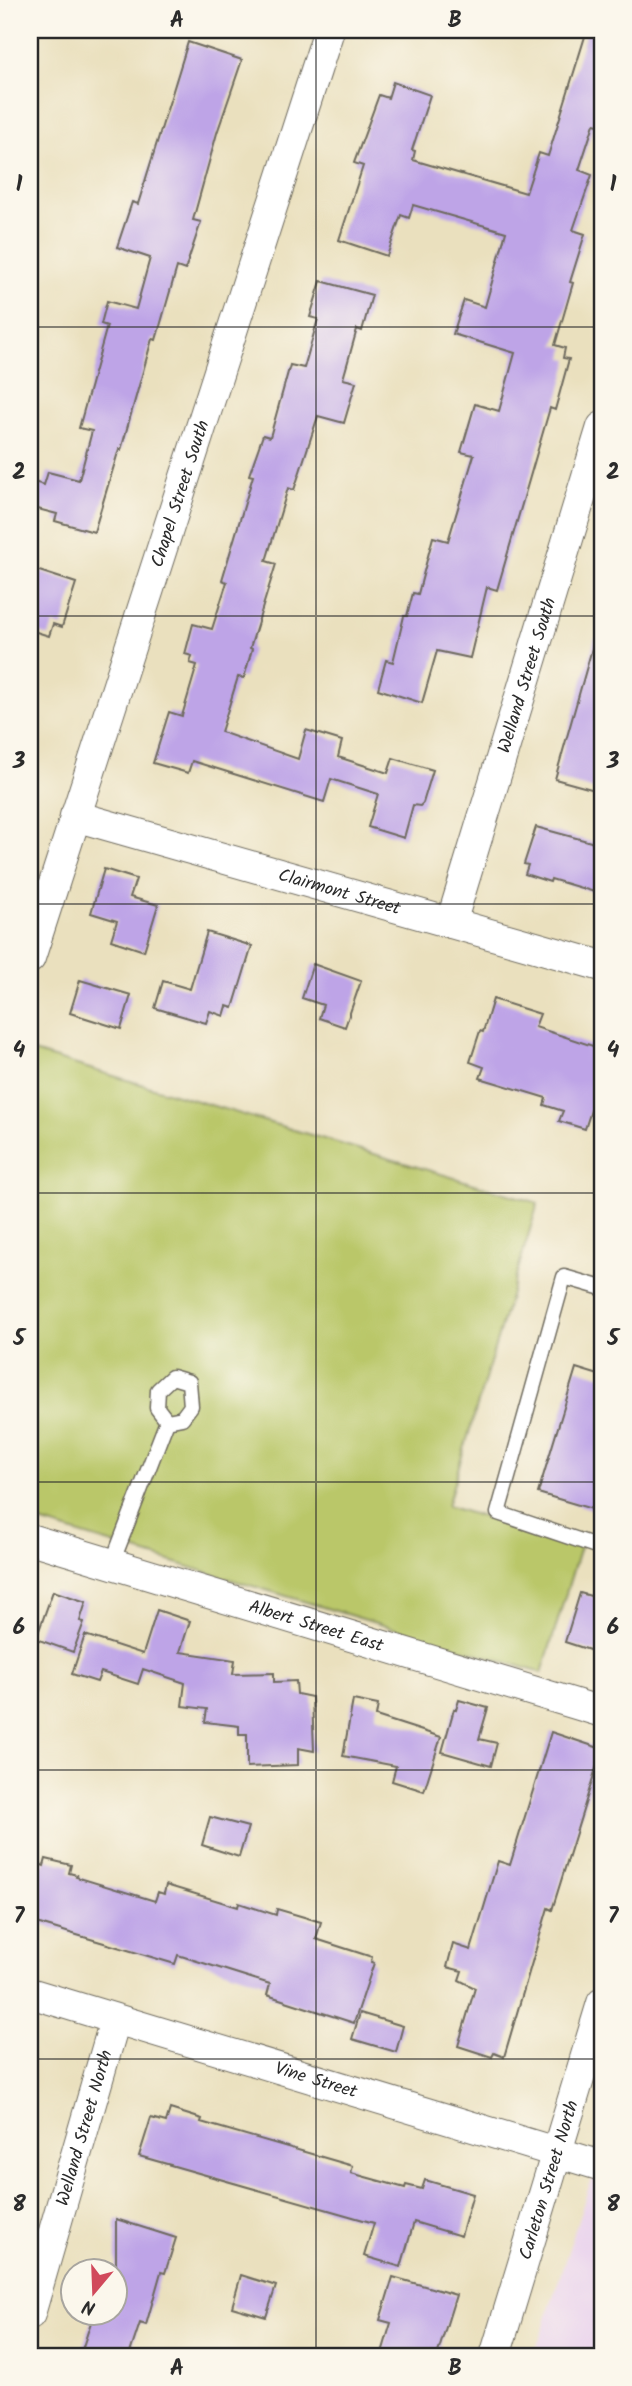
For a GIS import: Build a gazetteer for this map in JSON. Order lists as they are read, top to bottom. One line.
{"streets":{"street":["Chapel Street South","Welland Street South","Clairmont Street","Albert Street East","Vine Street","Welland Street North","Carleton Street North"]},"crossings":[["Chapel Street South","Clairmont Street"],["Welland Street South","Clairmont Street"],["Vine Street","Welland Street North"],["Vine Street","Carleton Street North"]],"north":"bottom","grid":{"columns":["A","B"],"rows":["1","2","3","4","5","6","7","8"]}}
